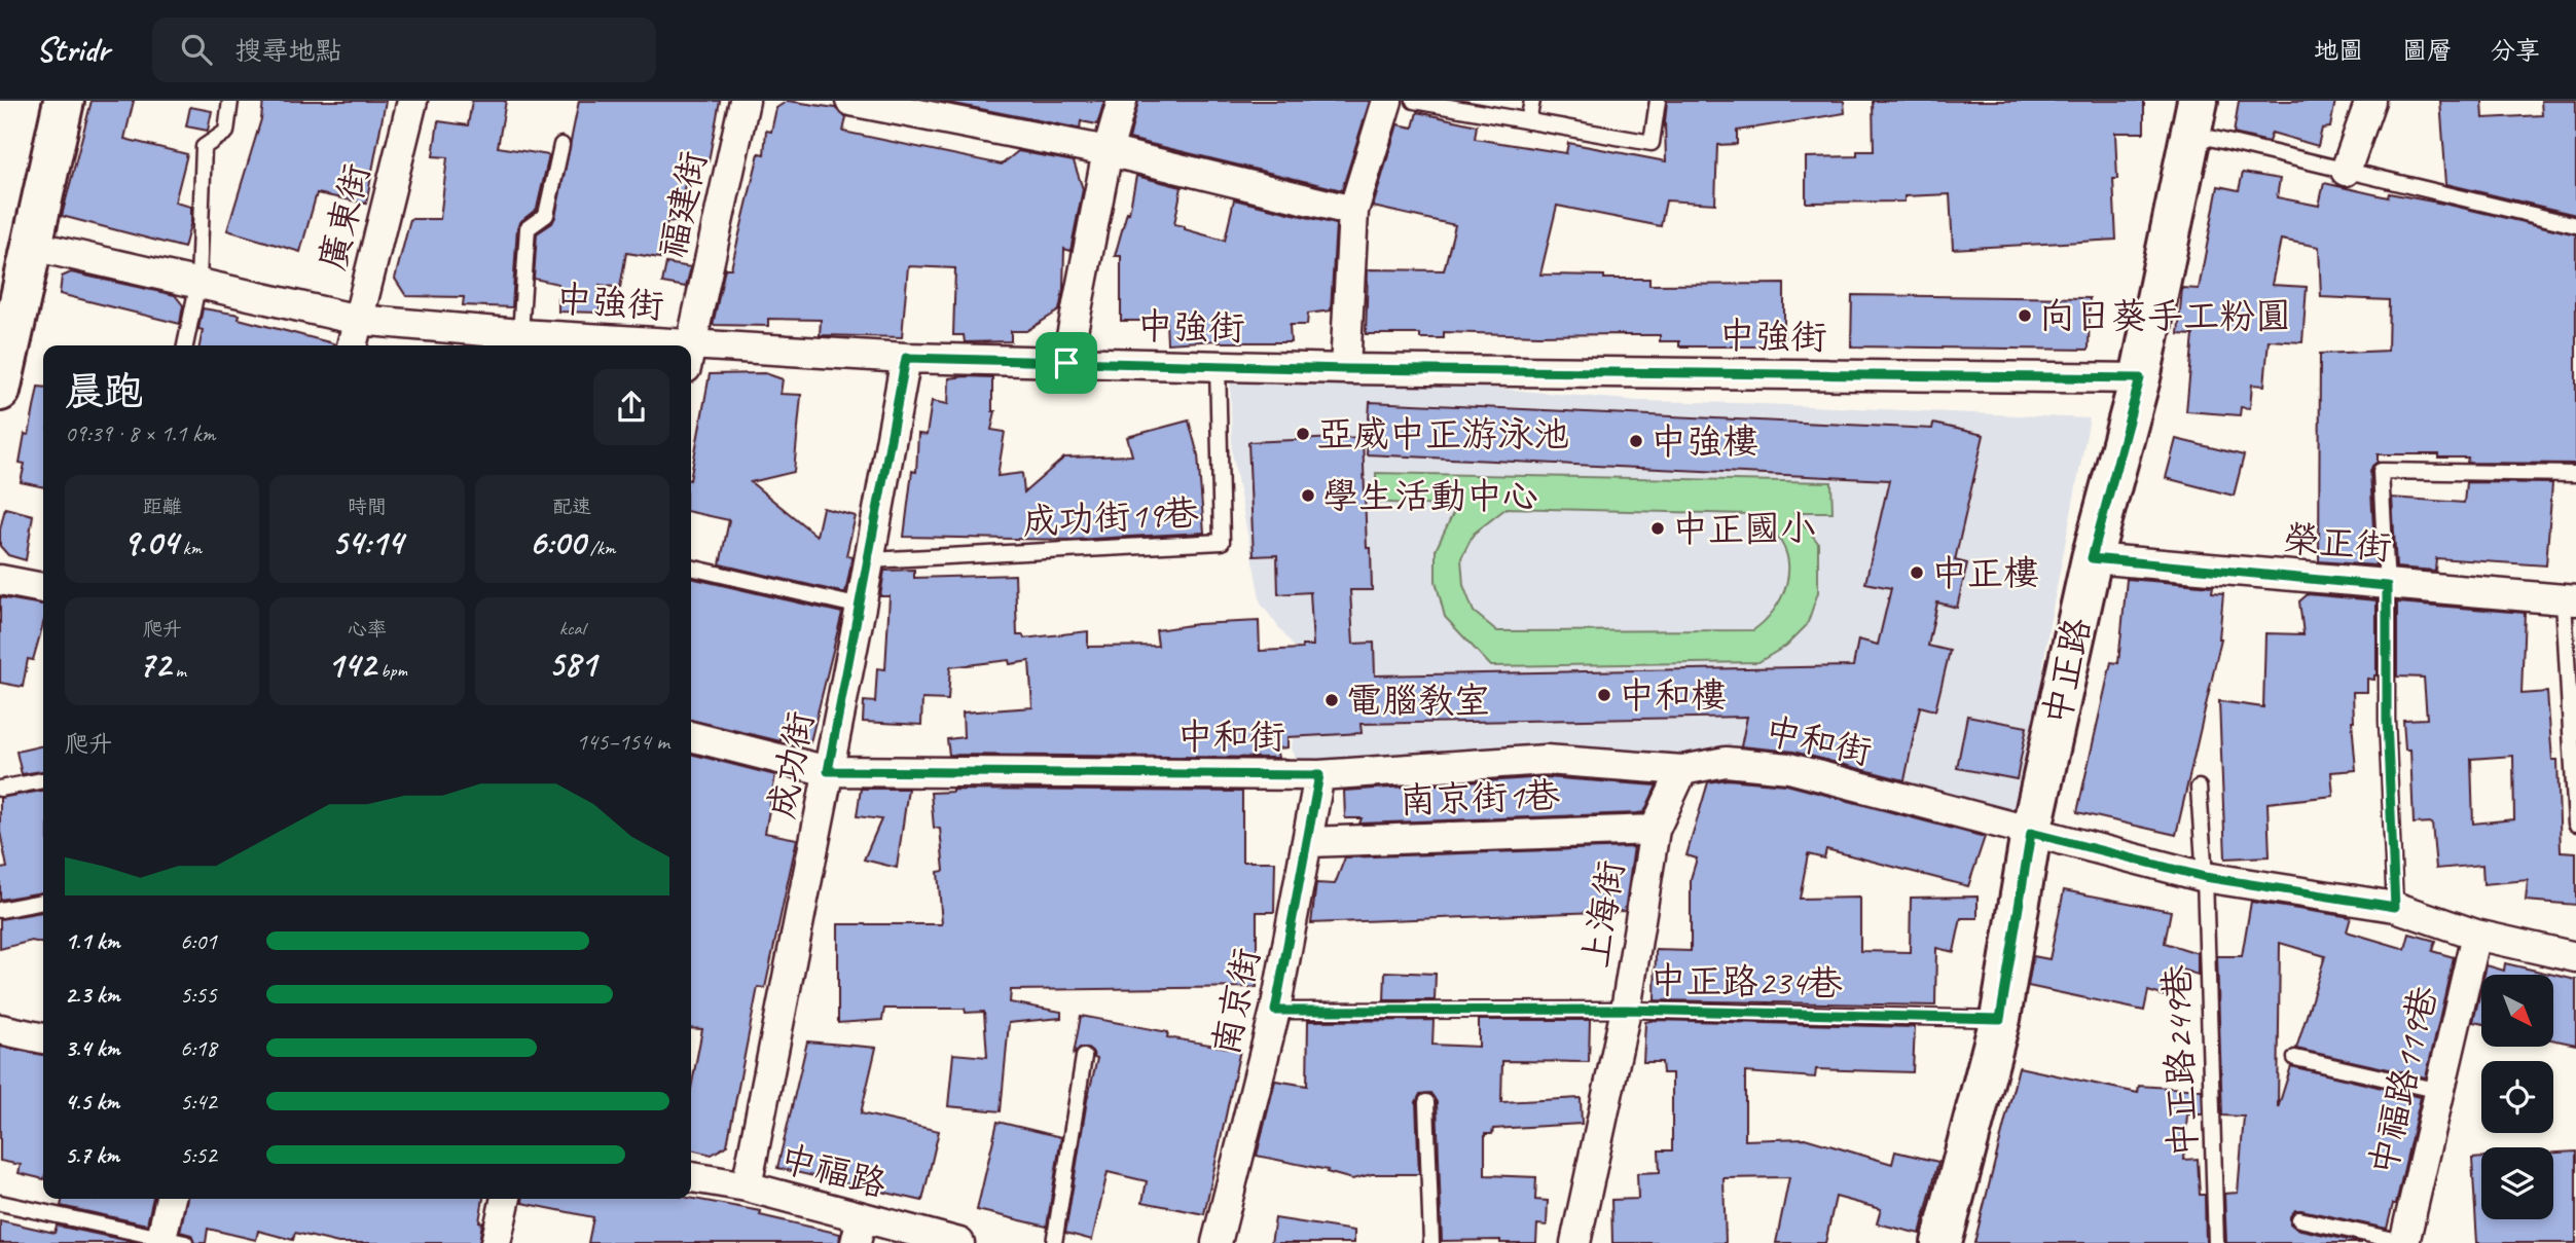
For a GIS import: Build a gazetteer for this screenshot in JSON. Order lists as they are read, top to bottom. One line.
{"streets":{"main road":["中正路"],"street":["福建街","廣東街","中強街","榮正街","中和街","成功街","南京街1巷","上海街","南京街","中福路119巷","中福路"],"lane":["成功街19巷","中正路234巷","中正路249巷"]},"crossings":[["廣東街","中強街"],["中強街","成功街19巷"],["中強街","中正路"],["中強街","成功街"],["成功街19巷","成功街"],["榮正街","中正路"],["中正路","中和街"],["中正路","中正路234巷"],["中和街","成功街"],["中和街","上海街"],["中和街","南京街"],["中和街","中正路249巷"],["中和街","中福路119巷"],["成功街","中福路"],["南京街1巷","上海街"],["南京街1巷","南京街"],["上海街","中正路234巷"],["中正路234巷","南京街"]],"places":["向日葵手工粉圓","亞威中正游泳池","中強樓","學生活動中心","中正國小","中正樓","中和樓","電腦教室"],"north":"bottom right","page":{"header":"Stridr","search":"搜尋地點","nav":["地圖","圖層","分享"],"heading":["晨跑","09:39 · 8 × 1.1 km"],"stats":[["距離","9.04 km"],["時間","54:14"],["配速","6:00 /km"],["爬升","72 m"],["心率","142 bpm"],["kcal","581"]],"chart":["爬升","145–154 m"],"list":[{"name":"1.1 km","note":"6:01"},{"name":"2.3 km","note":"5:55"},{"name":"3.4 km","note":"6:18"},{"name":"4.5 km","note":"5:42"},{"name":"5.7 km","note":"5:52"}]}}
